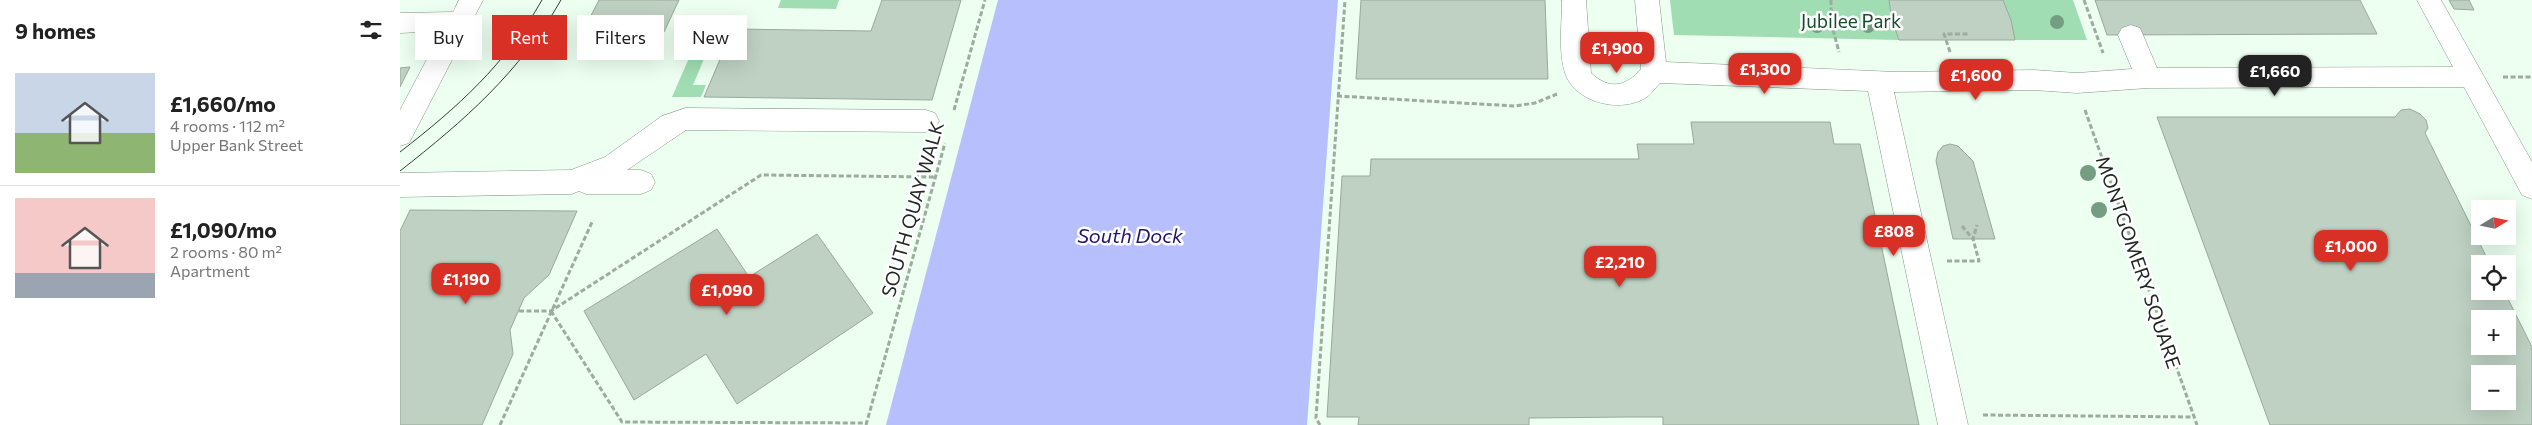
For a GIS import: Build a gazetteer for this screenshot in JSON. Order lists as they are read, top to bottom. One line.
{"streets":{"path":["SOUTH QUAY WALK","MONTGOMERY SQUARE"]},"water":["South Dock"],"parks":["Jubilee Park"],"north":"right","page":{"heading":"9 homes","chip":["Buy","Rent","Filters","New"],"price":["£1,900","£1,300","£1,660","£1,600","£808","£1,000","£2,210","£1,190","£1,090"],"list":[{"name":"£1,660/mo","note":"4 rooms · 112 m² · Upper Bank Street"},{"name":"£1,090/mo","note":"2 rooms · 80 m² · Apartment"}],"map_buttons":["+","−"]}}
